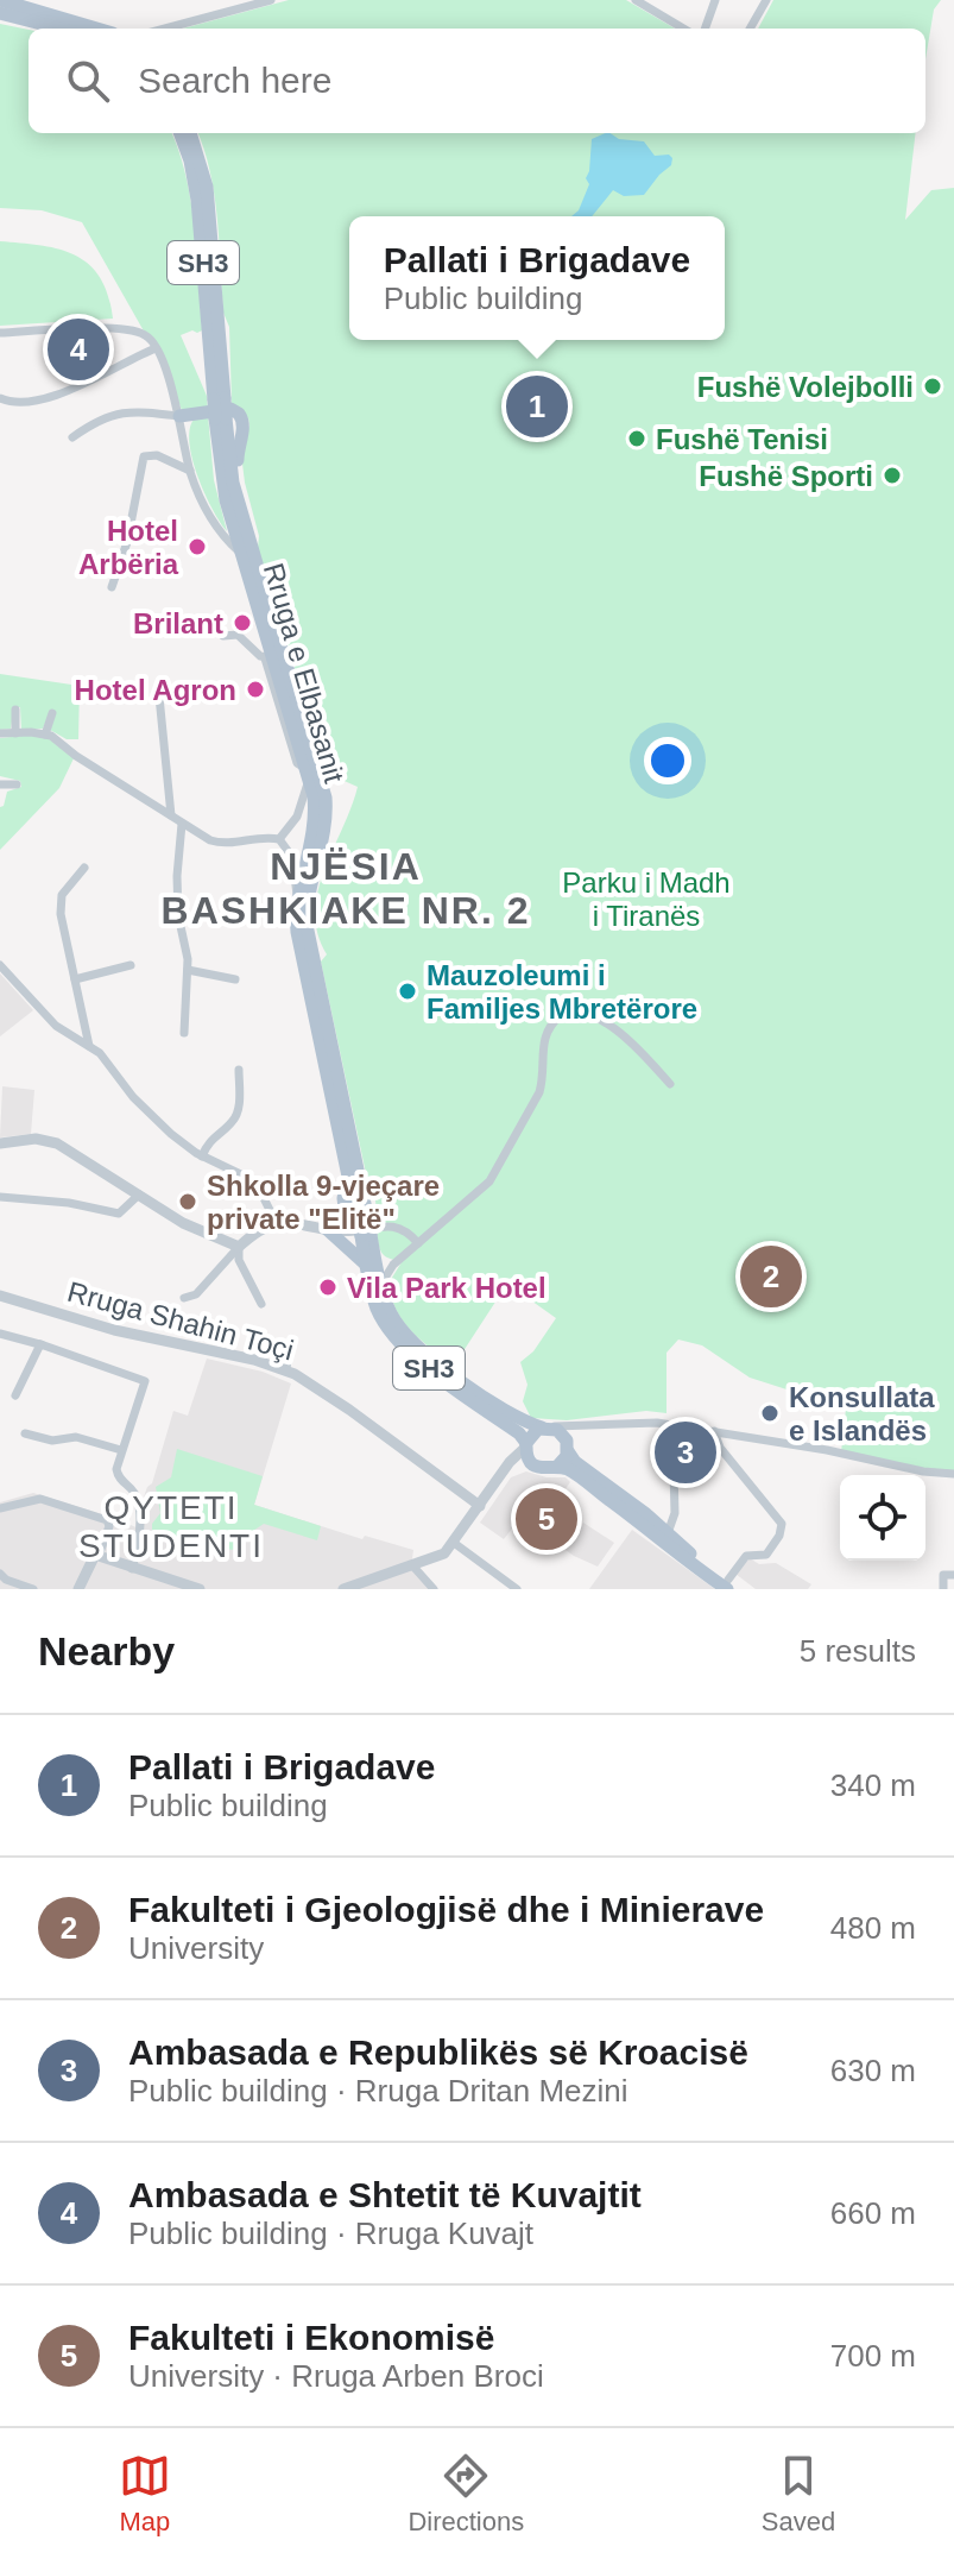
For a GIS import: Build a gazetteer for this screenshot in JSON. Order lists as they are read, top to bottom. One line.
{"streets":{"main road":["SH3","Rruga e Elbasanit"],"street":["Rruga Shahin Toçi"]},"crossings":[["SH3","Rruga e Elbasanit"]],"districts":["NJËSIA BASHKIAKE NR. 2","QYTETI STUDENTI"],"parks":["Parku i Madh i Tiranës"],"places":["Fushë Volejbolli","Fushë Tenisi","Fushë Sporti","Hotel Arbëria","Brilant","Hotel Agron","Mauzoleumi i Familjes Mbretërore","Shkolla 9-vjeçare private \"Elitë\"","Vila Park Hotel","Konsullata e Islandës"],"page":{"search":"Search here","popup":["Pallati i Brigadave","Public building"],"pins":["4","1","2","3","5"],"heading":["Nearby","5 results"],"list":[{"mark":"1","name":"Pallati i Brigadave","note":"Public building","value":"340 m"},{"mark":"2","name":"Fakulteti i Gjeologjisë dhe i Minierave","note":"University","value":"480 m"},{"mark":"3","name":"Ambasada e Republikës së Kroacisë","note":"Public building · Rruga Dritan Mezini","value":"630 m"},{"mark":"4","name":"Ambasada e Shtetit të Kuvajtit","note":"Public building · Rruga Kuvajt","value":"660 m"},{"mark":"5","name":"Fakulteti i Ekonomisë","note":"University · Rruga Arben Broci","value":"700 m"}],"nav":["Map","Directions","Saved"]}}
